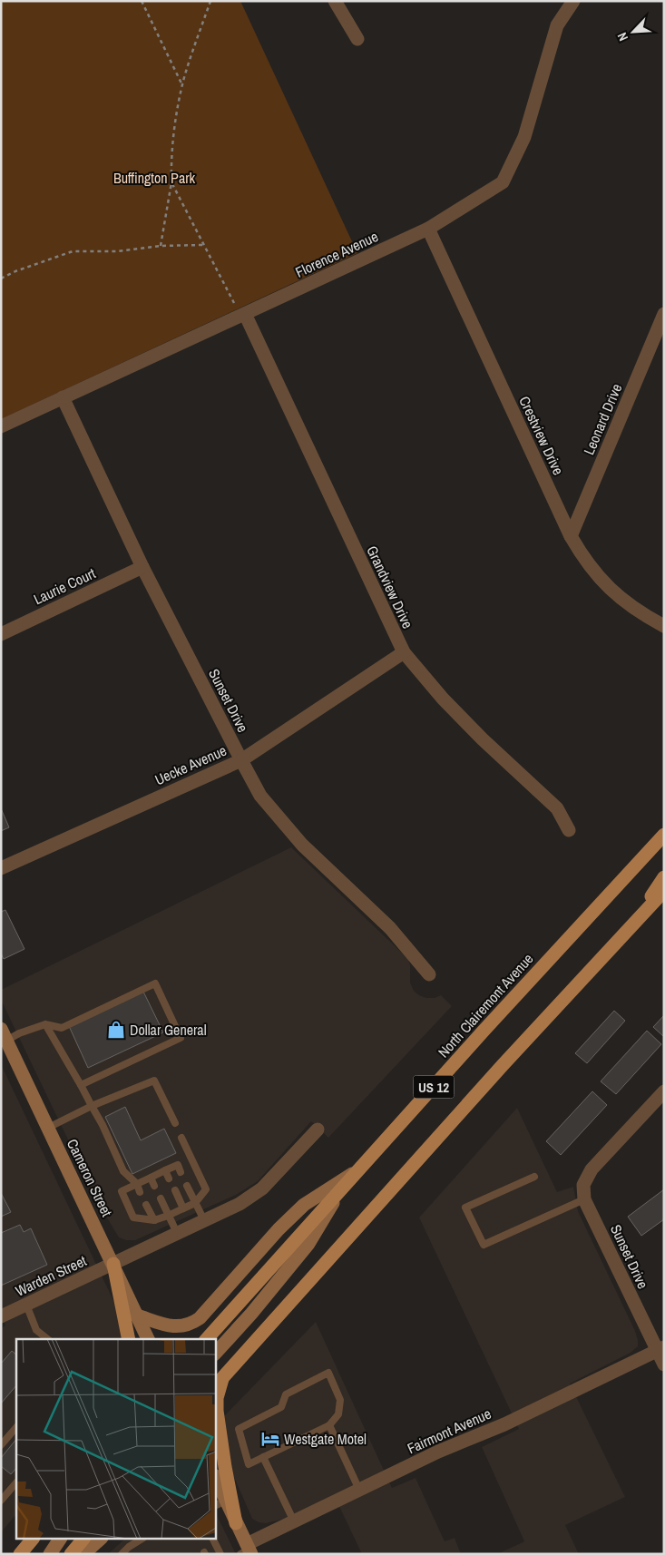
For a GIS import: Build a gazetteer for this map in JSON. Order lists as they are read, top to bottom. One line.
{"streets":{"main road":["North Clairemont Avenue","US 12","Cameron Street"],"street":["Florence Avenue","Leonard Drive","Crestview Drive","Laurie Court","Grandview Drive","Sunset Drive","Uecke Avenue","Warden Street","Fairmont Avenue"]},"crossings":[["Florence Avenue","Crestview Drive"],["Florence Avenue","Grandview Drive"],["Florence Avenue","Sunset Drive"],["Leonard Drive","Crestview Drive"],["Laurie Court","Sunset Drive"],["Grandview Drive","Uecke Avenue"],["Sunset Drive","Uecke Avenue"],["Sunset Drive","Fairmont Avenue"],["Cameron Street","Warden Street"]],"parks":["Buffington Park"],"places":{"shop":["Dollar General"],"hotel":["Westgate Motel"]},"north":"bottom left"}
